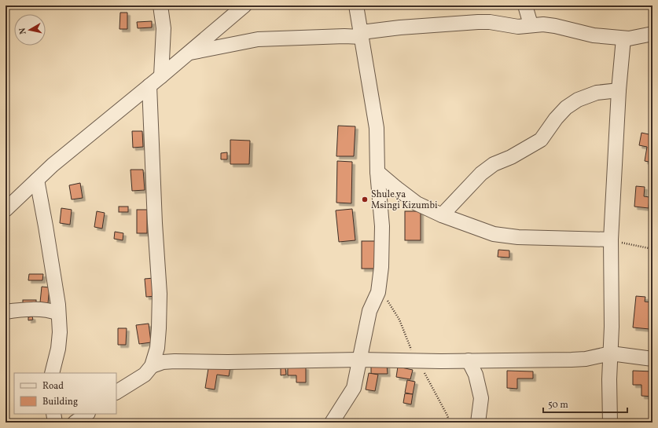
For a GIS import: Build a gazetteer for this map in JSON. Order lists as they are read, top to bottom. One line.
{"places":["Shule ya Msingi Kizumbi"],"legend":["Road","Building"],"scale_bar":"50 m","north":"left"}
